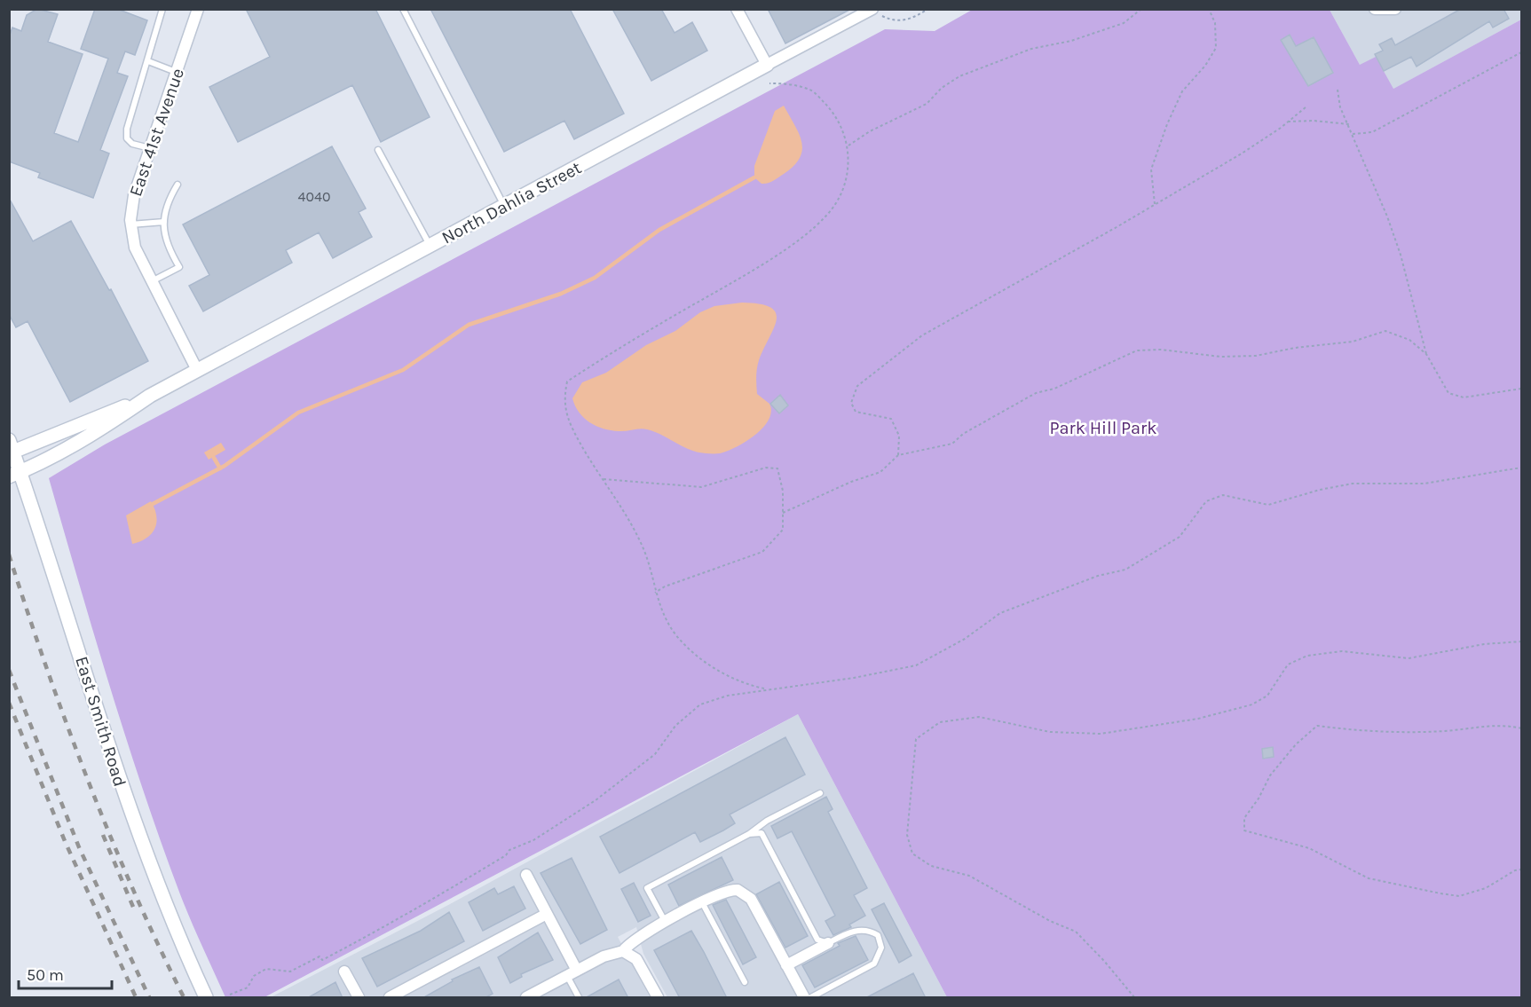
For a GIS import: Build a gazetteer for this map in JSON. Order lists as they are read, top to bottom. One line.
{"streets":{"street":["East 41st Avenue","North Dahlia Street","East Smith Road"]},"crossings":[["East 41st Avenue","North Dahlia Street"],["North Dahlia Street","East Smith Road"]],"parks":["Park Hill Park"],"house_numbers":["4040"],"scale_bar":"50 m"}
